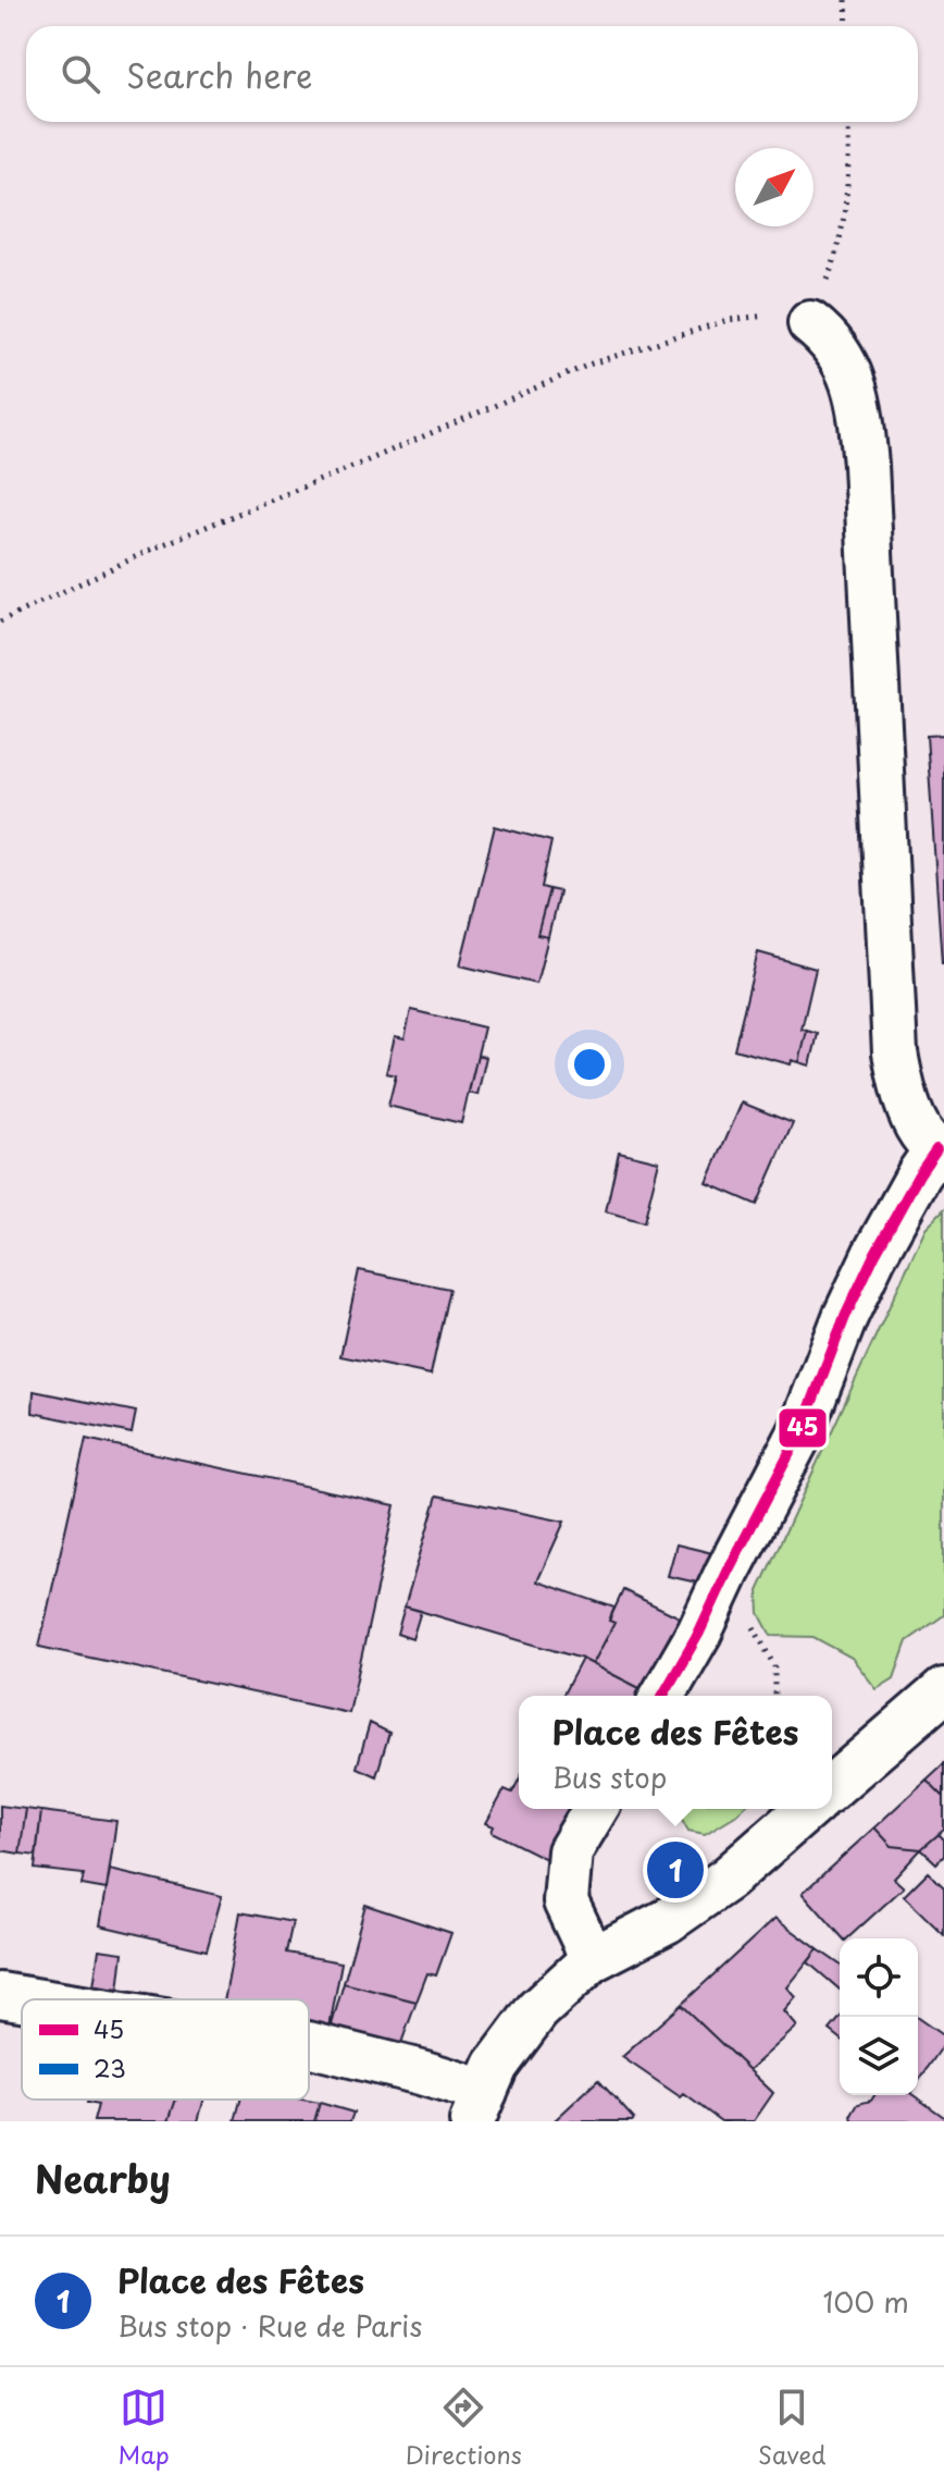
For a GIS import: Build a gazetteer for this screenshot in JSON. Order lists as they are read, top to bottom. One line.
{"lines":["transit line 45"],"legend":["45","23"],"north":"top right","page":{"search":"Search here","popup":["Place des Fêtes","Bus stop"],"pins":"1","heading":"Nearby","list":[{"mark":"1","name":"Place des Fêtes","note":"Bus stop · Rue de Paris","value":"100 m"}],"nav":["Map","Directions","Saved"]}}
